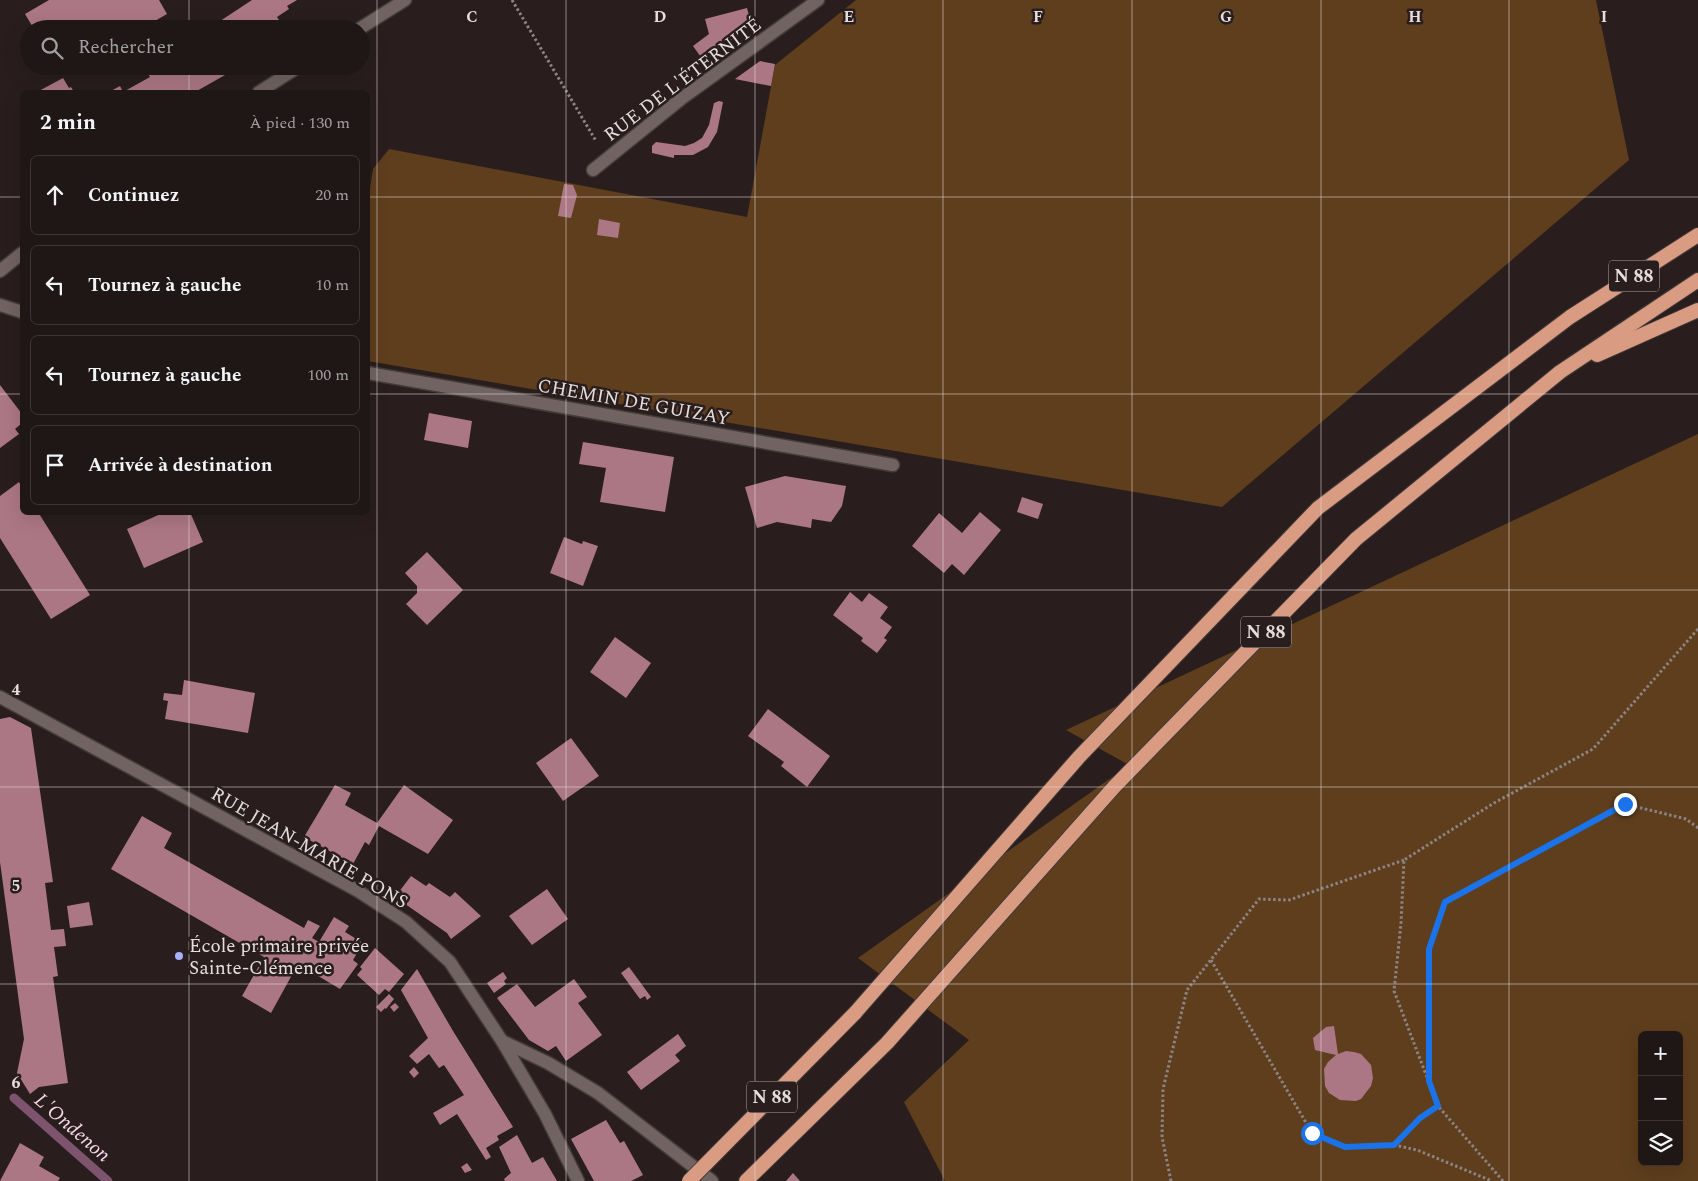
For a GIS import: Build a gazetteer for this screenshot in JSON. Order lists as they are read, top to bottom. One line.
{"streets":{"highway":["N 88"],"street":["RUE DE L'ÉTERNITÉ","CHEMIN DE GUIZAY","RUE JEAN-MARIE PONS"]},"water":["L'Ondenon"],"places":["École primaire privée Sainte-Clémence"],"page":{"search":"Rechercher","heading":["2 min","À pied · 130 m"],"list":[["Continuez","20 m"],["Tournez à gauche","10 m"],["Tournez à gauche","100 m"],"Arrivée à destination"],"map_buttons":["+","−"]},"grid":{"columns":["C","D","E","F","G","H","I"],"rows":["4","5","6"]}}
